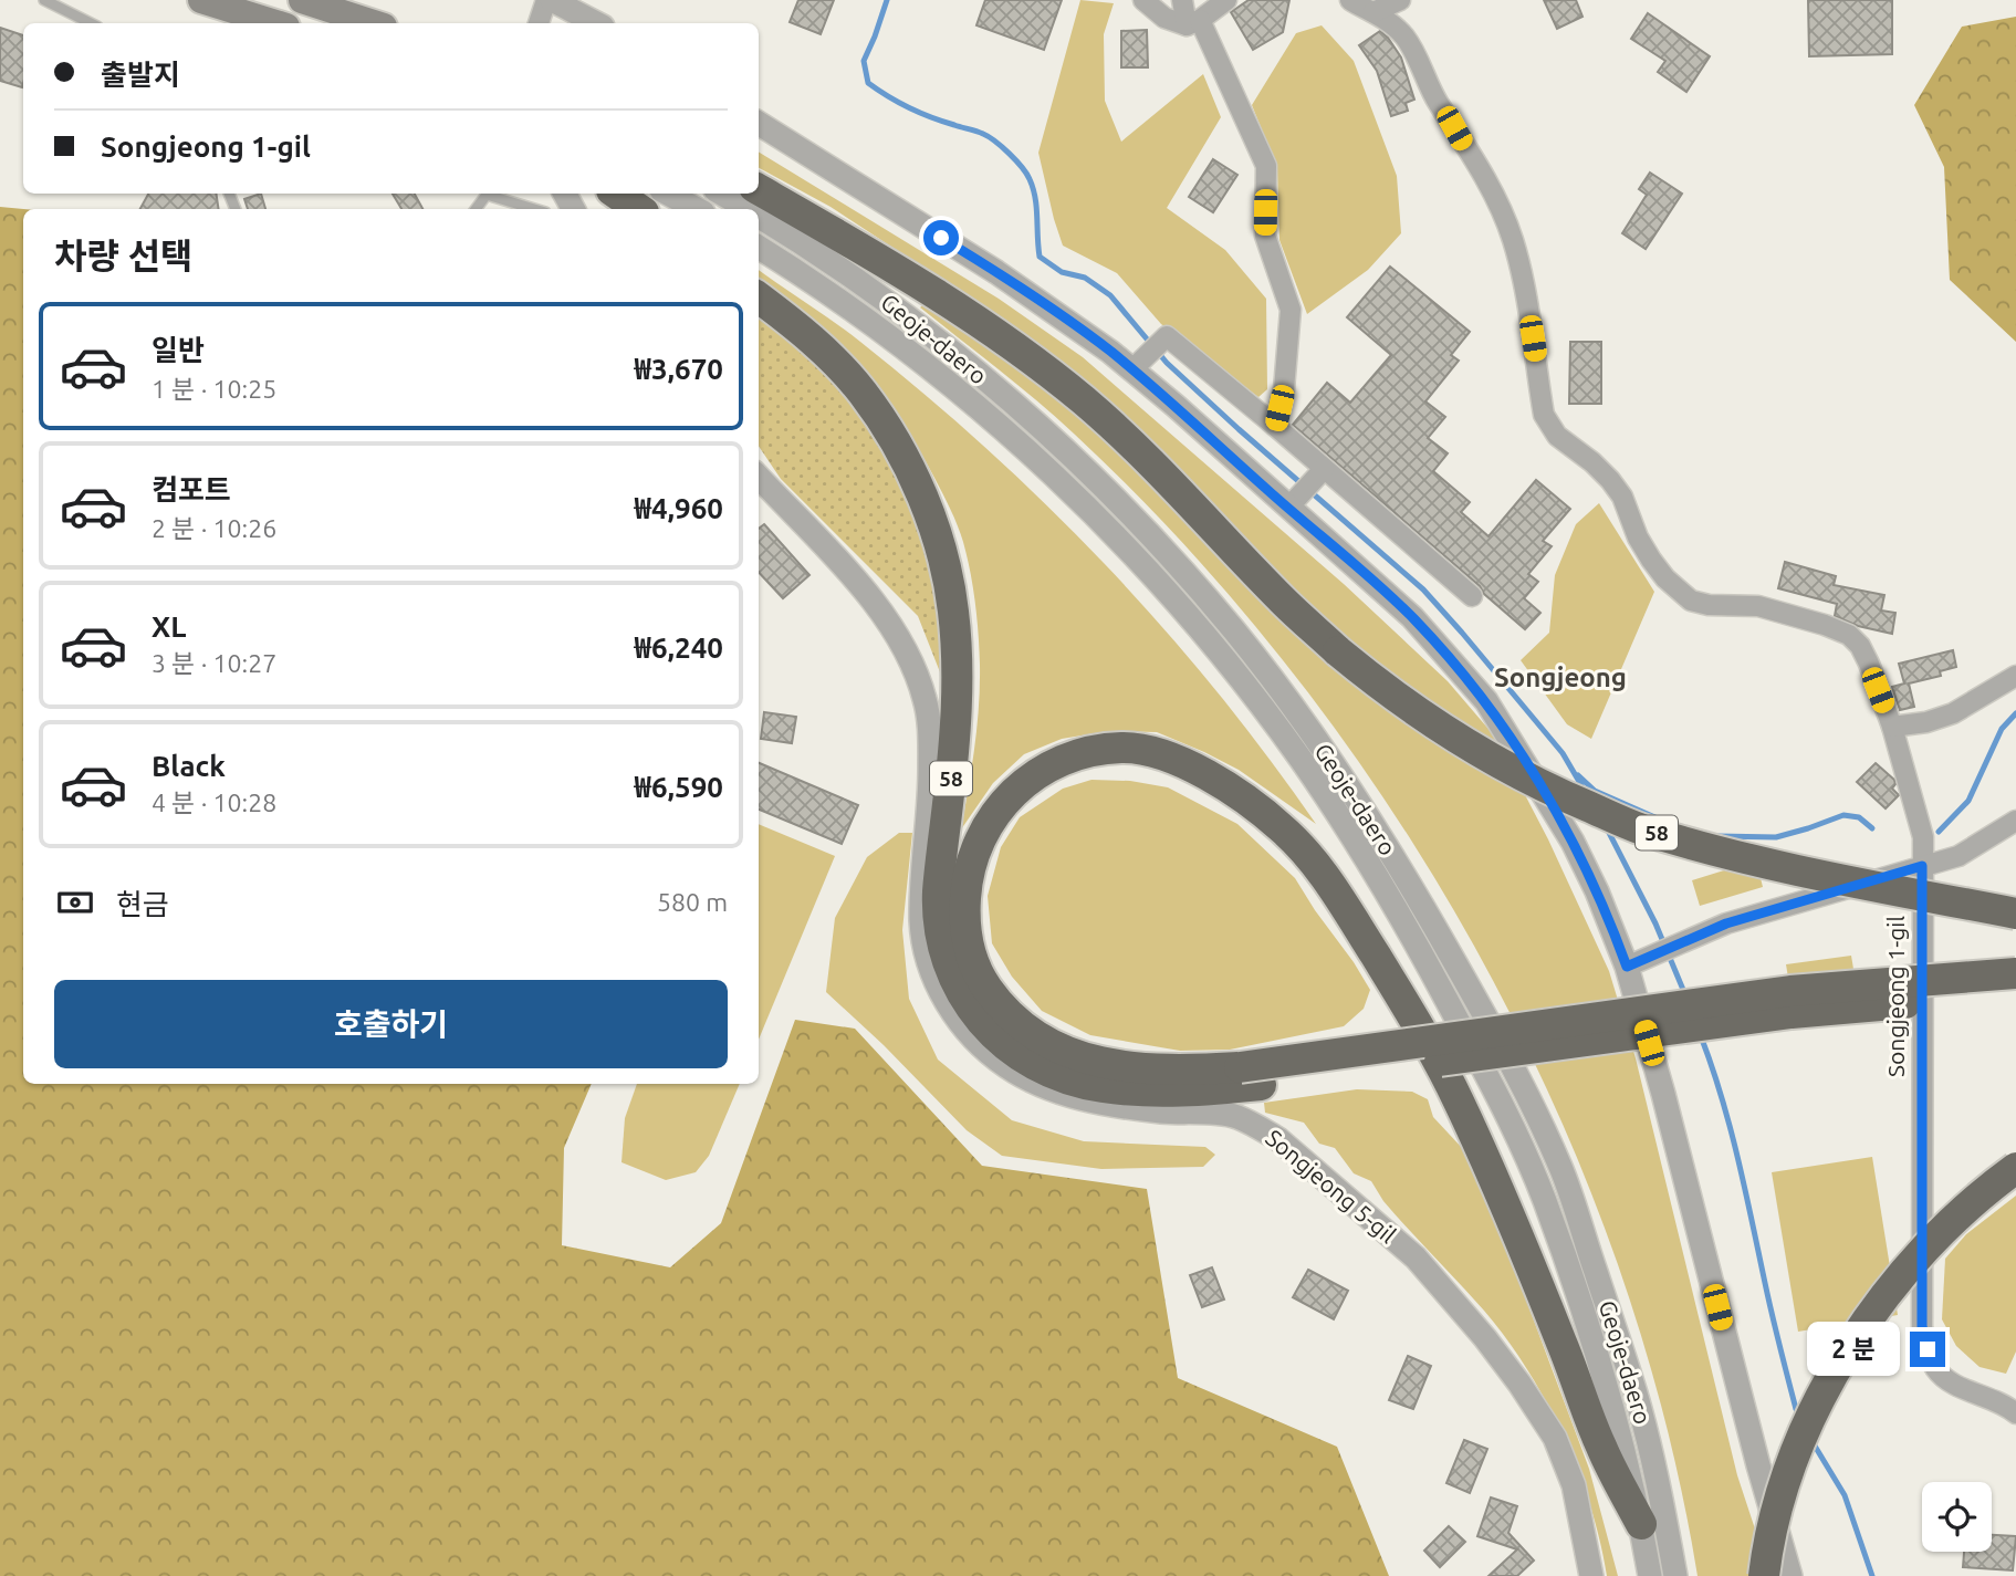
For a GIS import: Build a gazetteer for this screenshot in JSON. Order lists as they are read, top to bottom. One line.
{"streets":{"highway":["58"],"street":["Geoje-daero","Songjeong 1-gil","Songjeong 5-gil"]},"districts":["Songjeong"],"page":{"banner":["출발지","Songjeong 1-gil"],"heading":"차량 선택","list":[{"name":"일반","note":"1 분 · 10:25","value":"₩3,670"},{"name":"컴포트","note":"2 분 · 10:26","value":"₩4,960"},{"name":"XL","note":"3 분 · 10:27","value":"₩6,240"},{"name":"Black","note":"4 분 · 10:28","value":"₩6,590"}],"pay":["현금","580 m"],"buttons":"호출하기","bubble":"2 분"}}
